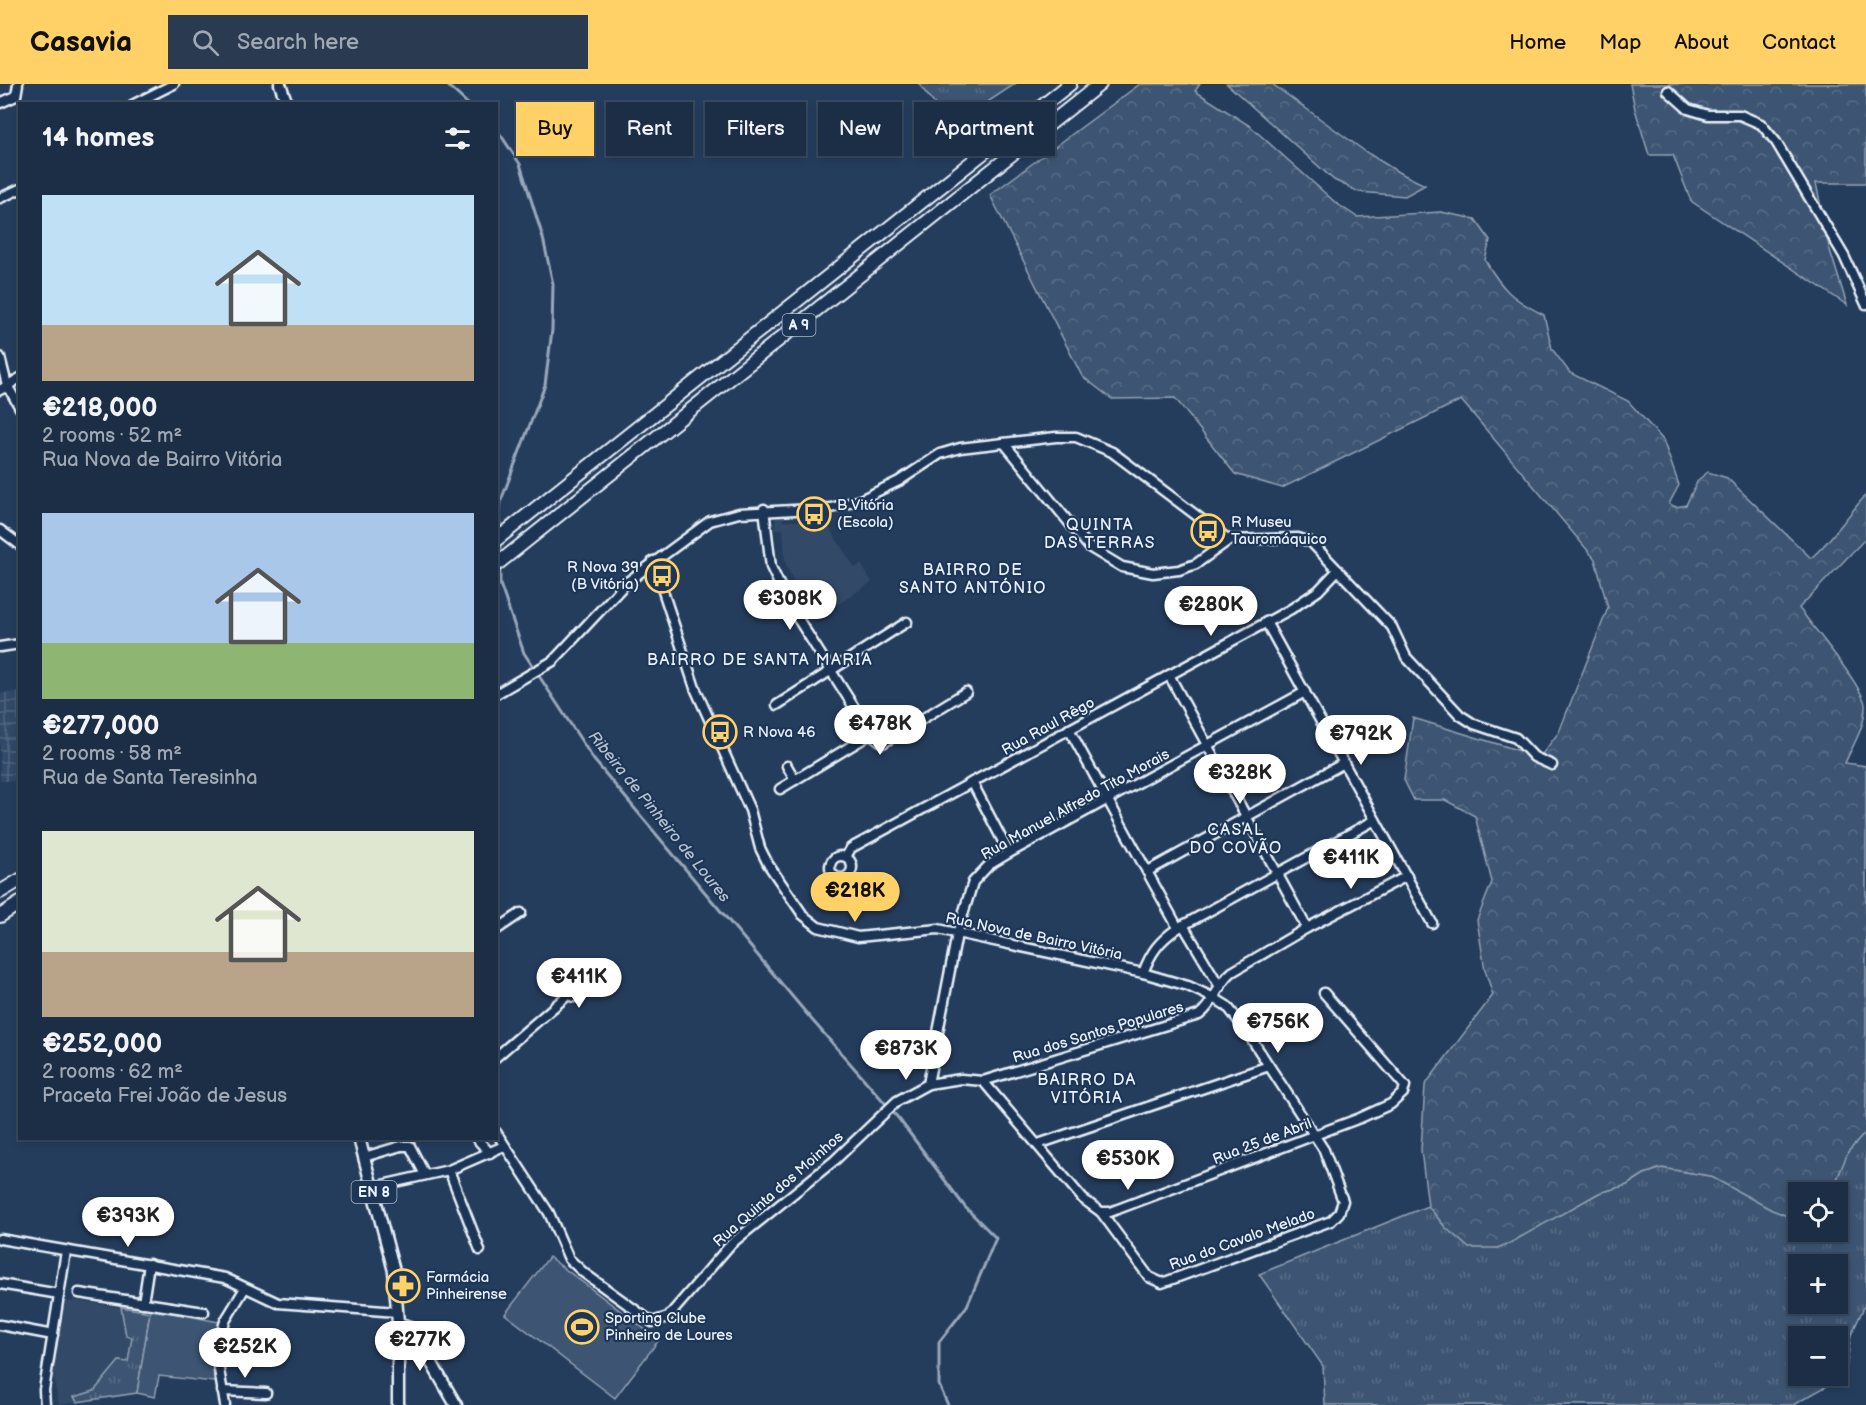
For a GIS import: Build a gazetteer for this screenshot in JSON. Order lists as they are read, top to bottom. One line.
{"streets":{"highway":["A 9"],"main road":["EN 8"],"street":["Rua Raul Rêgo","Rua Manuel Alfredo Tito Morais","Rua Nova de Bairro Vitória","Rua dos Santos Populares","Rua 25 de Abril","Rua Quinta dos Moinhos","Rua do Cavalo Melado"]},"crossings":[["Rua Manuel Alfredo Tito Morais","Rua Nova de Bairro Vitória"],["Rua Manuel Alfredo Tito Morais","Rua dos Santos Populares"],["Rua Manuel Alfredo Tito Morais","Rua Quinta dos Moinhos"],["Rua Nova de Bairro Vitória","Rua dos Santos Populares"],["Rua Nova de Bairro Vitória","Rua do Cavalo Melado"],["Rua dos Santos Populares","Rua Quinta dos Moinhos"],["Rua 25 de Abril","Rua do Cavalo Melado"]],"districts":["QUINTA DAS TERRAS","BAIRRO DE SANTO ANTÓNIO","BAIRRO DE SANTA MARIA","CASAL DO COVÃO","BAIRRO DA VITÓRIA"],"water":["Ribeira de Pinheiro de Loures"],"places":{"bus stop":["B Vitória (Escola)","R Museu Tauromáquico","R Nova 39 (B Vitória)","R Nova 46"],"pharmacy":["Farmácia Pinheirense"],"sports":["Sporting Clube Pinheiro de Loures"]},"page":{"header":"Casavia","search":"Search here","nav":["Home","Map","About","Contact"],"chip":["Buy","Rent","Filters","New","Apartment"],"heading":"14 homes","list":[{"name":"€218,000","note":"2 rooms · 52 m² · Rua Nova de Bairro Vitória"},{"name":"€277,000","note":"2 rooms · 58 m² · Rua de Santa Teresinha"},{"name":"€252,000","note":"2 rooms · 62 m² · Praceta Frei João de Jesus"}],"price":["€308K","€280K","€478K","€792K","€328K","€411K","€218K","€411K","€756K","€873K","€530K","€393K","€277K","€252K"],"map_buttons":["+","−"]}}
